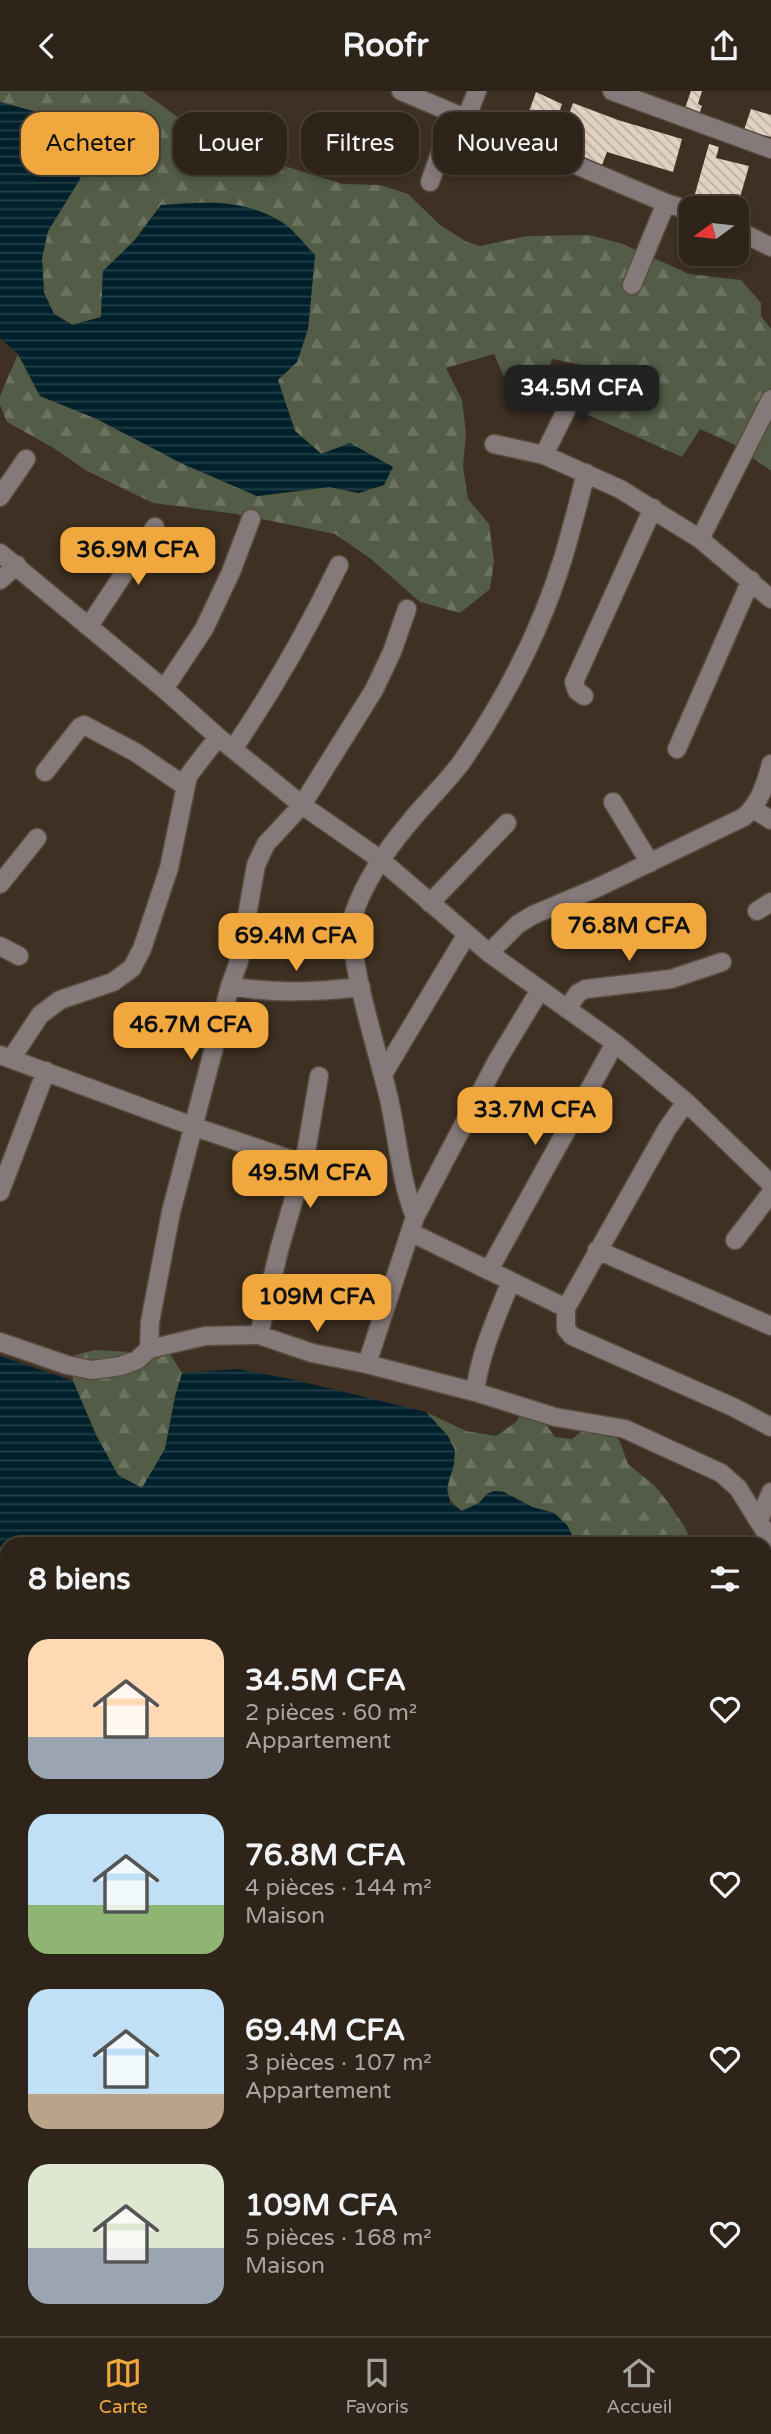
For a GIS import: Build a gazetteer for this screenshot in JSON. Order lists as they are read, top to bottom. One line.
{"north":"left","page":{"header":"Roofr","chip":["Acheter","Louer","Filtres","Nouveau"],"price":["34.5M CFA","36.9M CFA","76.8M CFA","69.4M CFA","46.7M CFA","33.7M CFA","49.5M CFA","109M CFA"],"heading":"8 biens","list":[{"name":"34.5M CFA","note":"2 pièces · 60 m² · Appartement"},{"name":"76.8M CFA","note":"4 pièces · 144 m² · Maison"},{"name":"69.4M CFA","note":"3 pièces · 107 m² · Appartement"},{"name":"109M CFA","note":"5 pièces · 168 m² · Maison"}],"tabs":["Carte","Favoris","Accueil"]}}
